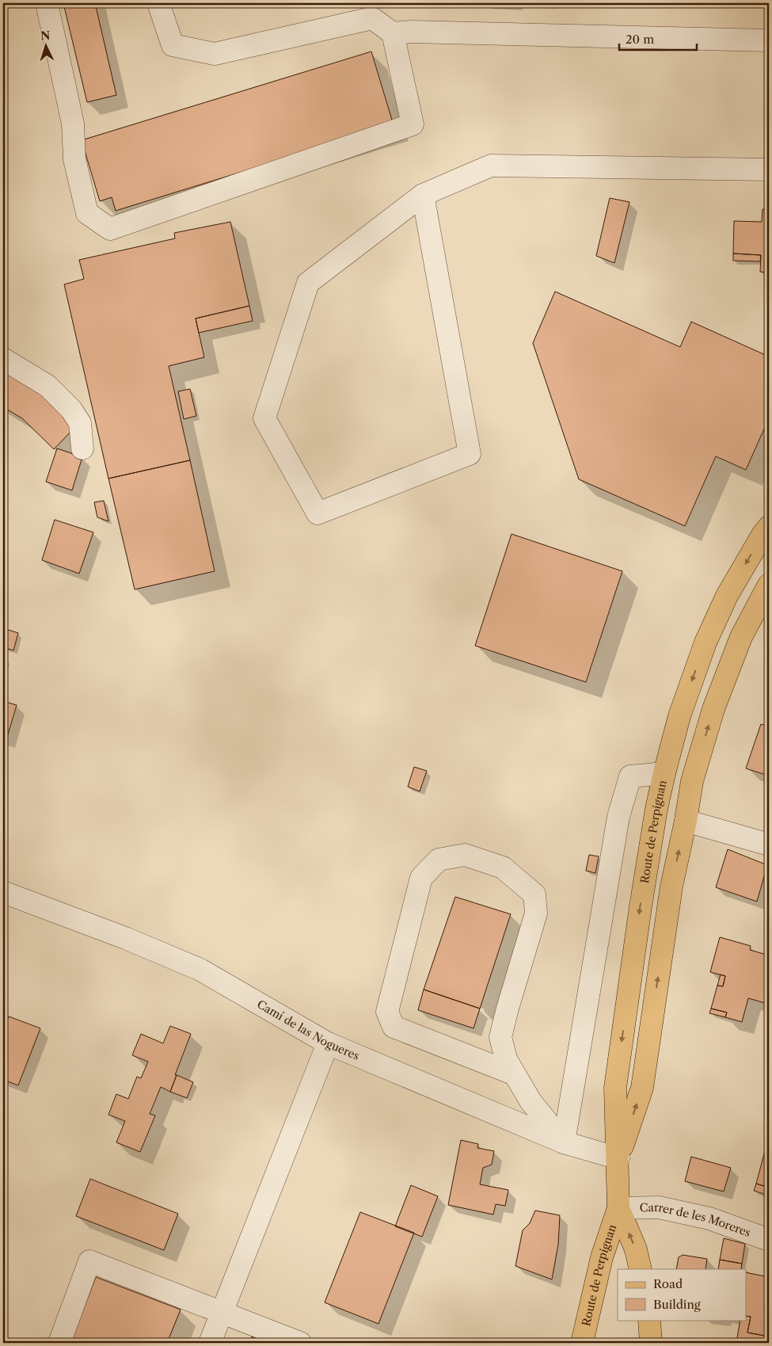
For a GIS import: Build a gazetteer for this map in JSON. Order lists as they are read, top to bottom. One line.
{"streets":{"main road":["Route de Perpignan"],"street":["Camí de las Nogueres","Carrer de les Moreres"]},"crossings":[["Route de Perpignan","Camí de las Nogueres"],["Route de Perpignan","Carrer de les Moreres"]],"legend":["Road","Building"],"scale_bar":"20 m","north":"top"}
